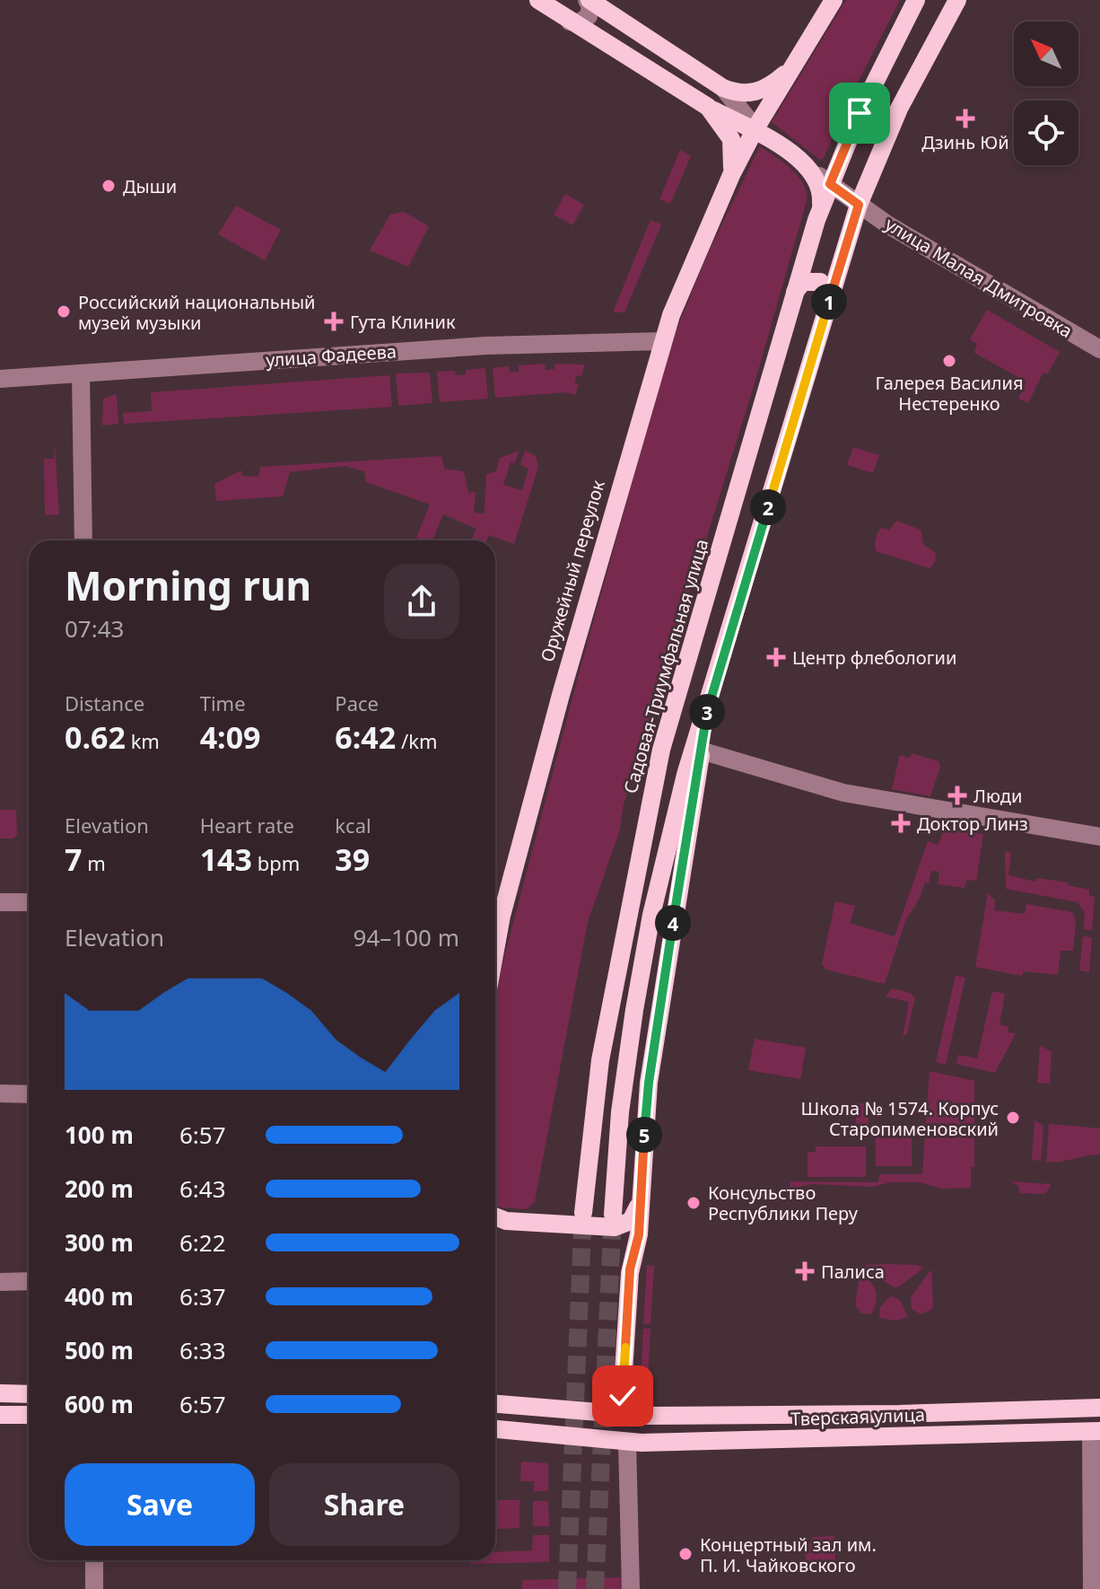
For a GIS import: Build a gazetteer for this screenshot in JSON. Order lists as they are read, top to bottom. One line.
{"streets":{"main road":["Оружейный переулок","Садовая-Триумфальная улица","Тверская улица"],"street":["улица Малая Дмитровка","улица Фадеева"]},"crossings":[["улица Малая Дмитровка","Садовая-Триумфальная улица"],["улица Фадеева","Оружейный переулок"]],"places":{"health":["Дзинь Юй","Гута Клиник","Центр флебологии","Люди","Доктор Линз","Палиса"],"other":["Дыши","Российский национальный музей музыки","Галерея Василия Нестеренко","Школа № 1574. Корпус Старопименовский","Консульство Республики Перу","Концертный зал им. П. И. Чайковского"]},"north":"top left","page":{"pins":["1","2","3","4","5"],"heading":["Morning run","07:43"],"stats":[["Distance","0.62 km"],["Time","4:09"],["Pace","6:42 /km"],["Elevation","7 m"],["Heart rate","143 bpm"],["kcal","39"]],"chart":["Elevation","94–100 m"],"list":[{"name":"100 m","note":"6:57"},{"name":"200 m","note":"6:43"},{"name":"300 m","note":"6:22"},{"name":"400 m","note":"6:37"},{"name":"500 m","note":"6:33"},{"name":"600 m","note":"6:57"}],"buttons":["Save","Share"]}}
